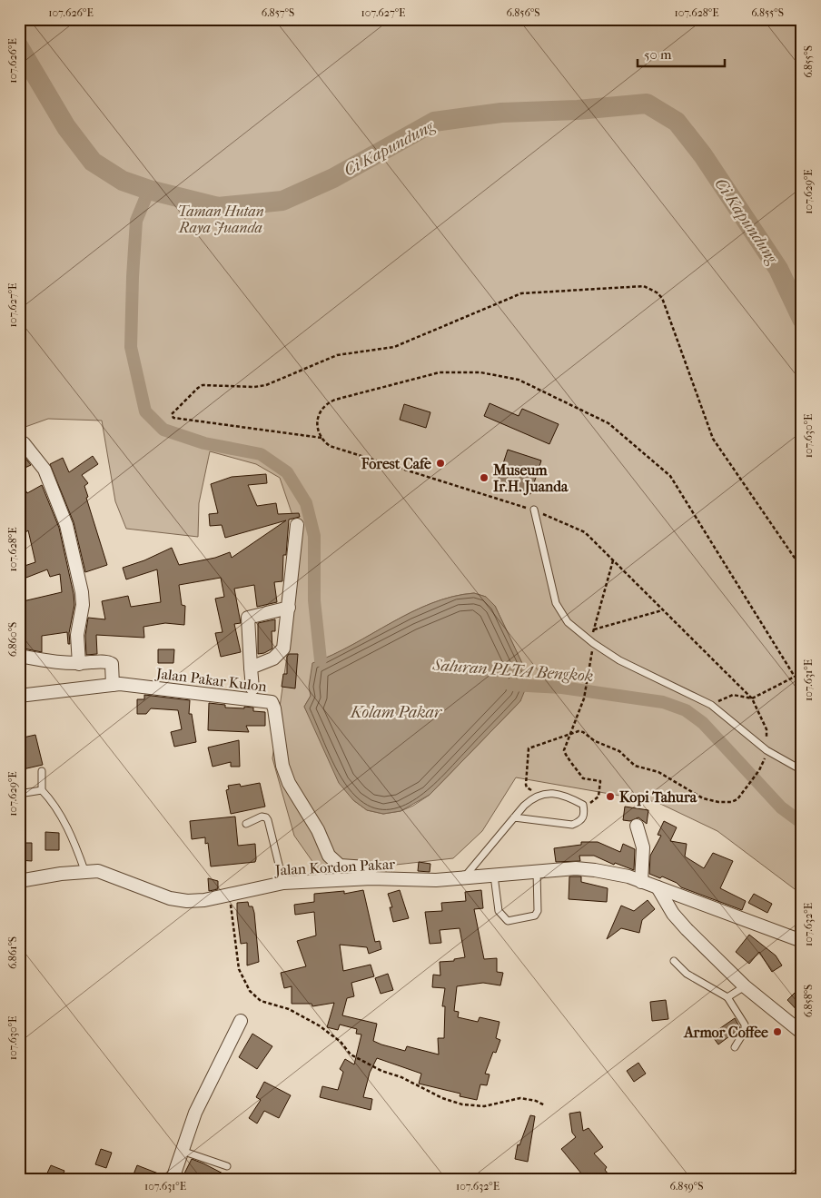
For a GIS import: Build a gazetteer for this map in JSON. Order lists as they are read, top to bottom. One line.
{"streets":{"street":["Jalan Pakar Kulon","Jalan Kordon Pakar"]},"crossings":[["Jalan Pakar Kulon","Jalan Kordon Pakar"]],"water":["Ci Kapundung","Saluran PLTA Bengkok","Kolam Pakar"],"parks":["Taman Hutan Raya Juanda"],"places":["Forest Cafe","Museum Ir.H. Juanda","Kopi Tahura","Armor Coffee"],"scale_bar":"50 m","coordinates":["107.626°E","6.857°S","107.627°E","6.856°S","107.628°E","6.855°S","107.629°E","107.630°E","6.860°S","107.631°E","107.632°E","6.861°S","6.858°S","6.859°S"]}
